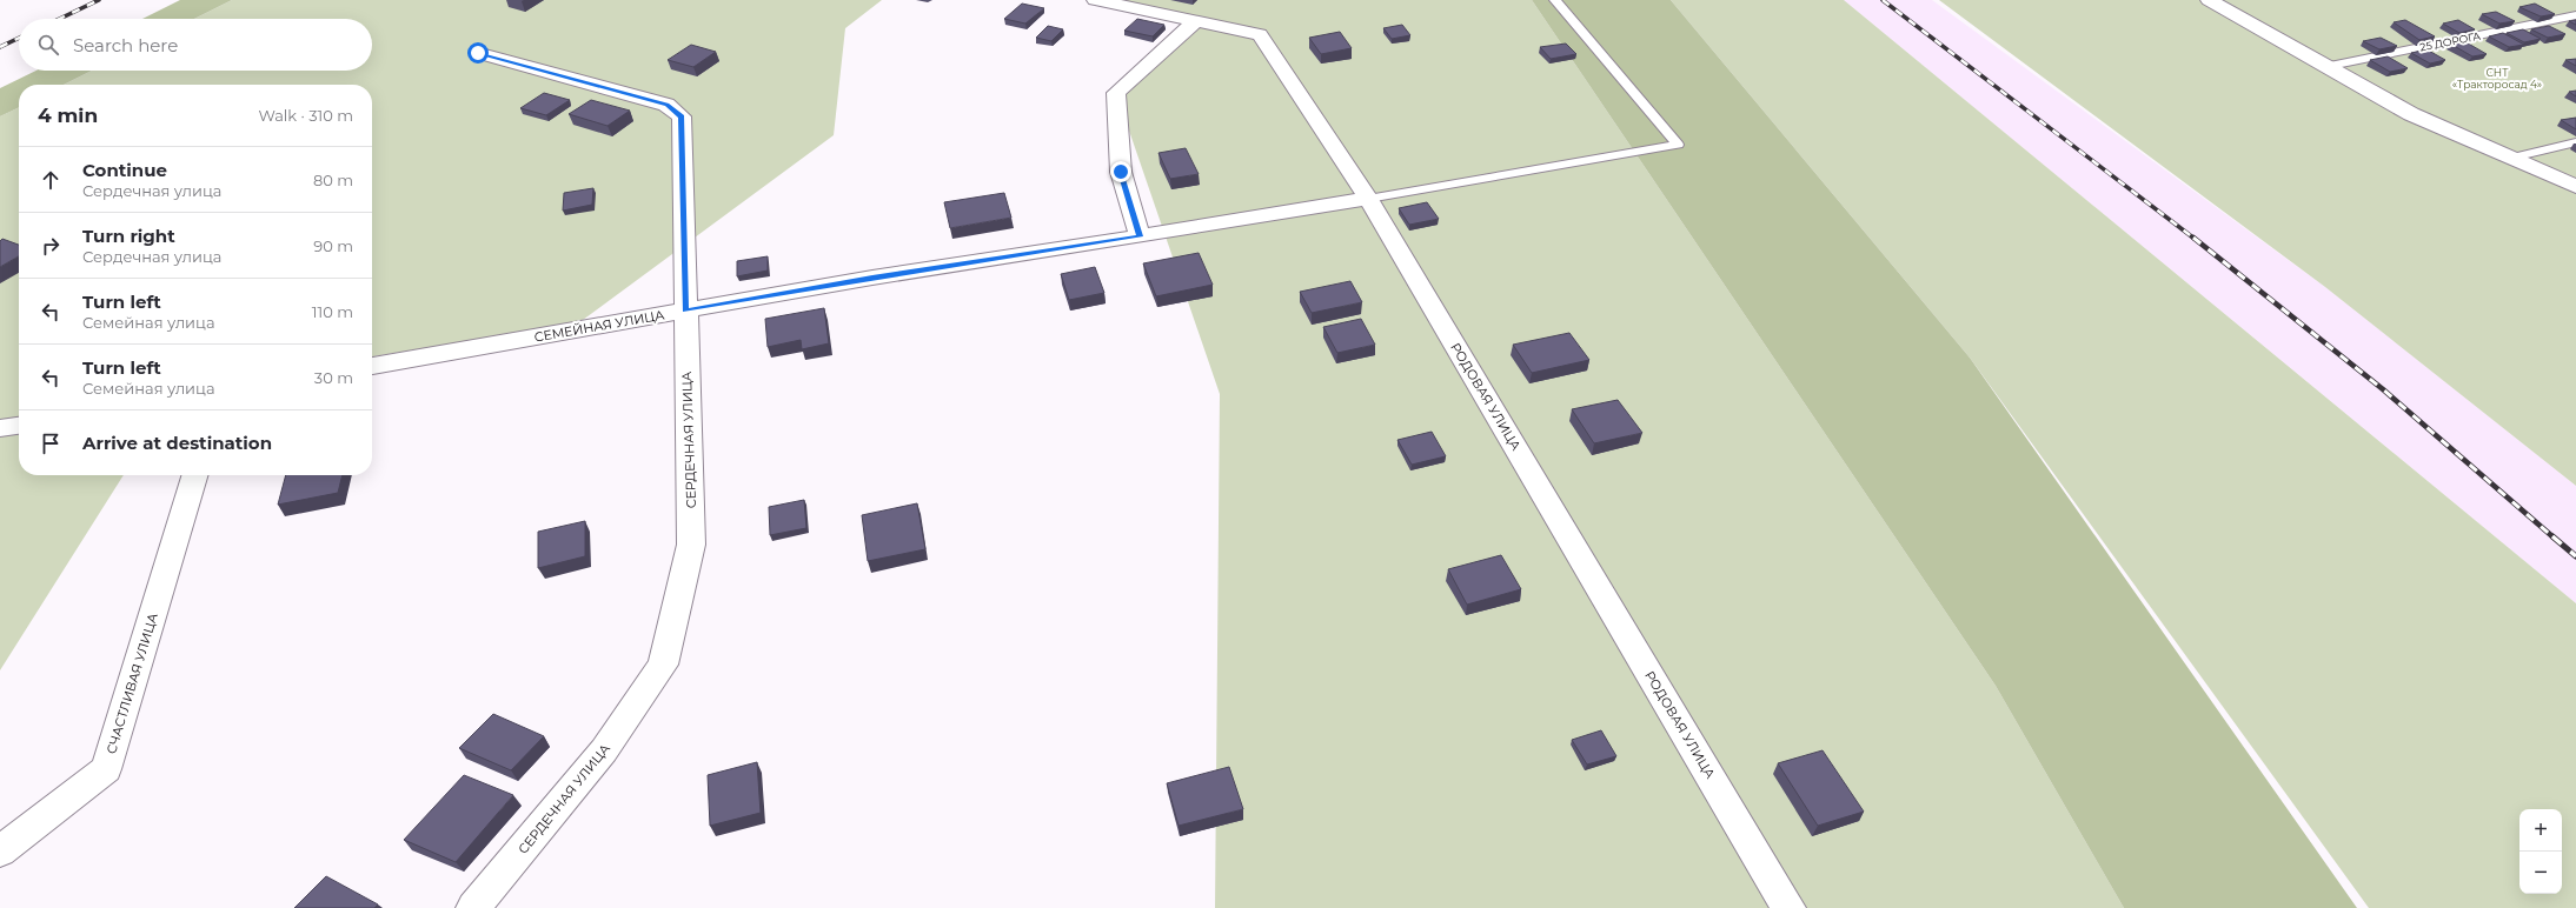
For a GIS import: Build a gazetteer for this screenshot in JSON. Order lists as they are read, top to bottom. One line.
{"streets":{"street":["СЕМЕЙНАЯ УЛИЦА","РОДОВАЯ УЛИЦА","СЕРДЕЧНАЯ УЛИЦА","СЧАСТЛИВАЯ УЛИЦА"],"lane":["25 ДОРОГА"]},"crossings":[["СЕМЕЙНАЯ УЛИЦА","РОДОВАЯ УЛИЦА"],["СЕМЕЙНАЯ УЛИЦА","СЕРДЕЧНАЯ УЛИЦА"]],"parks":["СНТ «Тракторосад 4»"],"page":{"search":"Search here","heading":["4 min","Walk · 310 m"],"list":[["Continue","Сердечная улица","80 m"],["Turn right","Сердечная улица","90 m"],["Turn left","Семейная улица","110 m"],["Turn left","Семейная улица","30 m"],"Arrive at destination"],"map_buttons":["+","−"]}}
